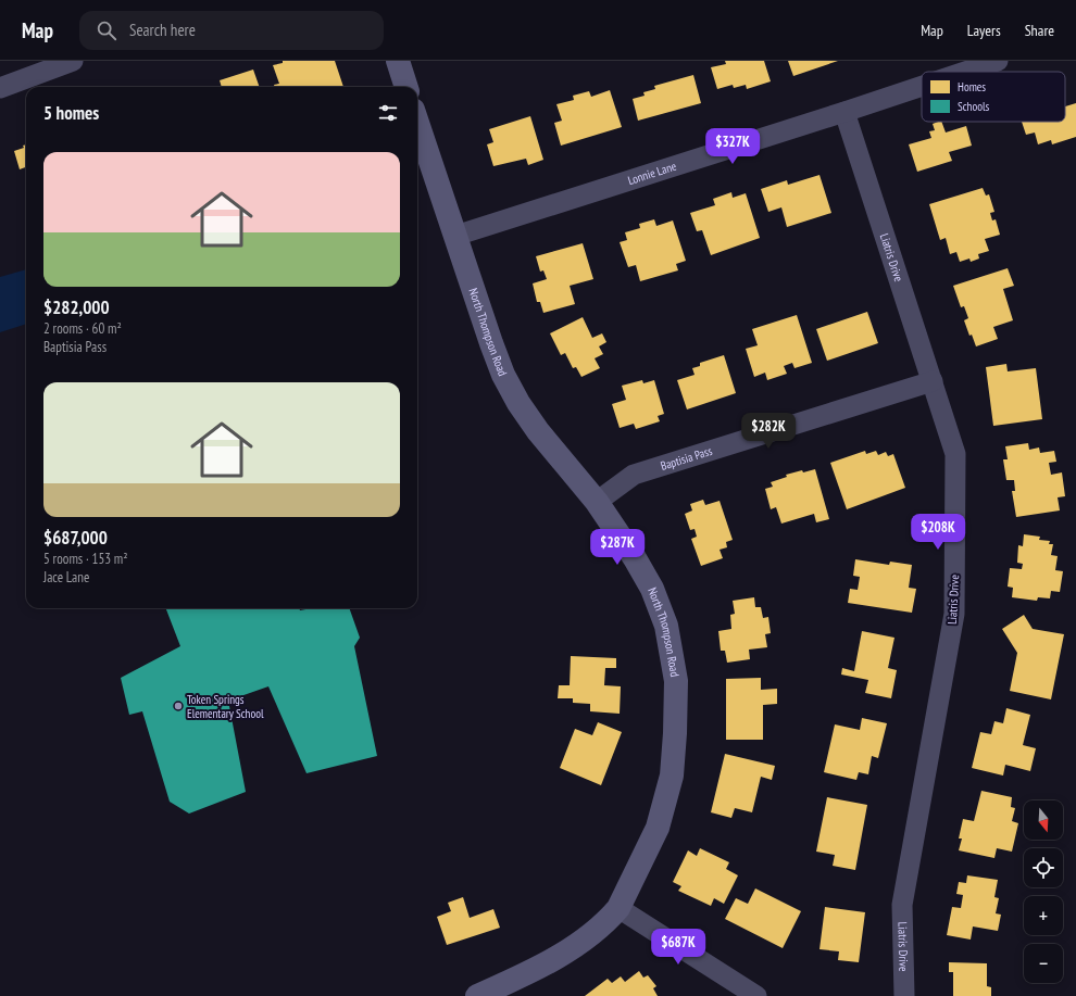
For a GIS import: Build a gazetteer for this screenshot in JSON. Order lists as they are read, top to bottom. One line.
{"streets":{"street":["Lonnie Lane","Liatris Drive","North Thompson Road","Baptisia Pass"]},"crossings":[["Lonnie Lane","Liatris Drive"],["Lonnie Lane","North Thompson Road"],["Liatris Drive","Baptisia Pass"],["North Thompson Road","Baptisia Pass"]],"places":["Token Springs Elementary School"],"legend":["Homes","Schools"],"north":"bottom","page":{"header":"Map","search":"Search here","nav":["Map","Layers","Share"],"heading":"5 homes","price":["$327K","$282K","$208K","$287K","$687K"],"list":[{"name":"$282,000","note":"2 rooms · 60 m² · Baptisia Pass"},{"name":"$687,000","note":"5 rooms · 153 m² · Jace Lane"}],"map_buttons":["+","−"]}}
